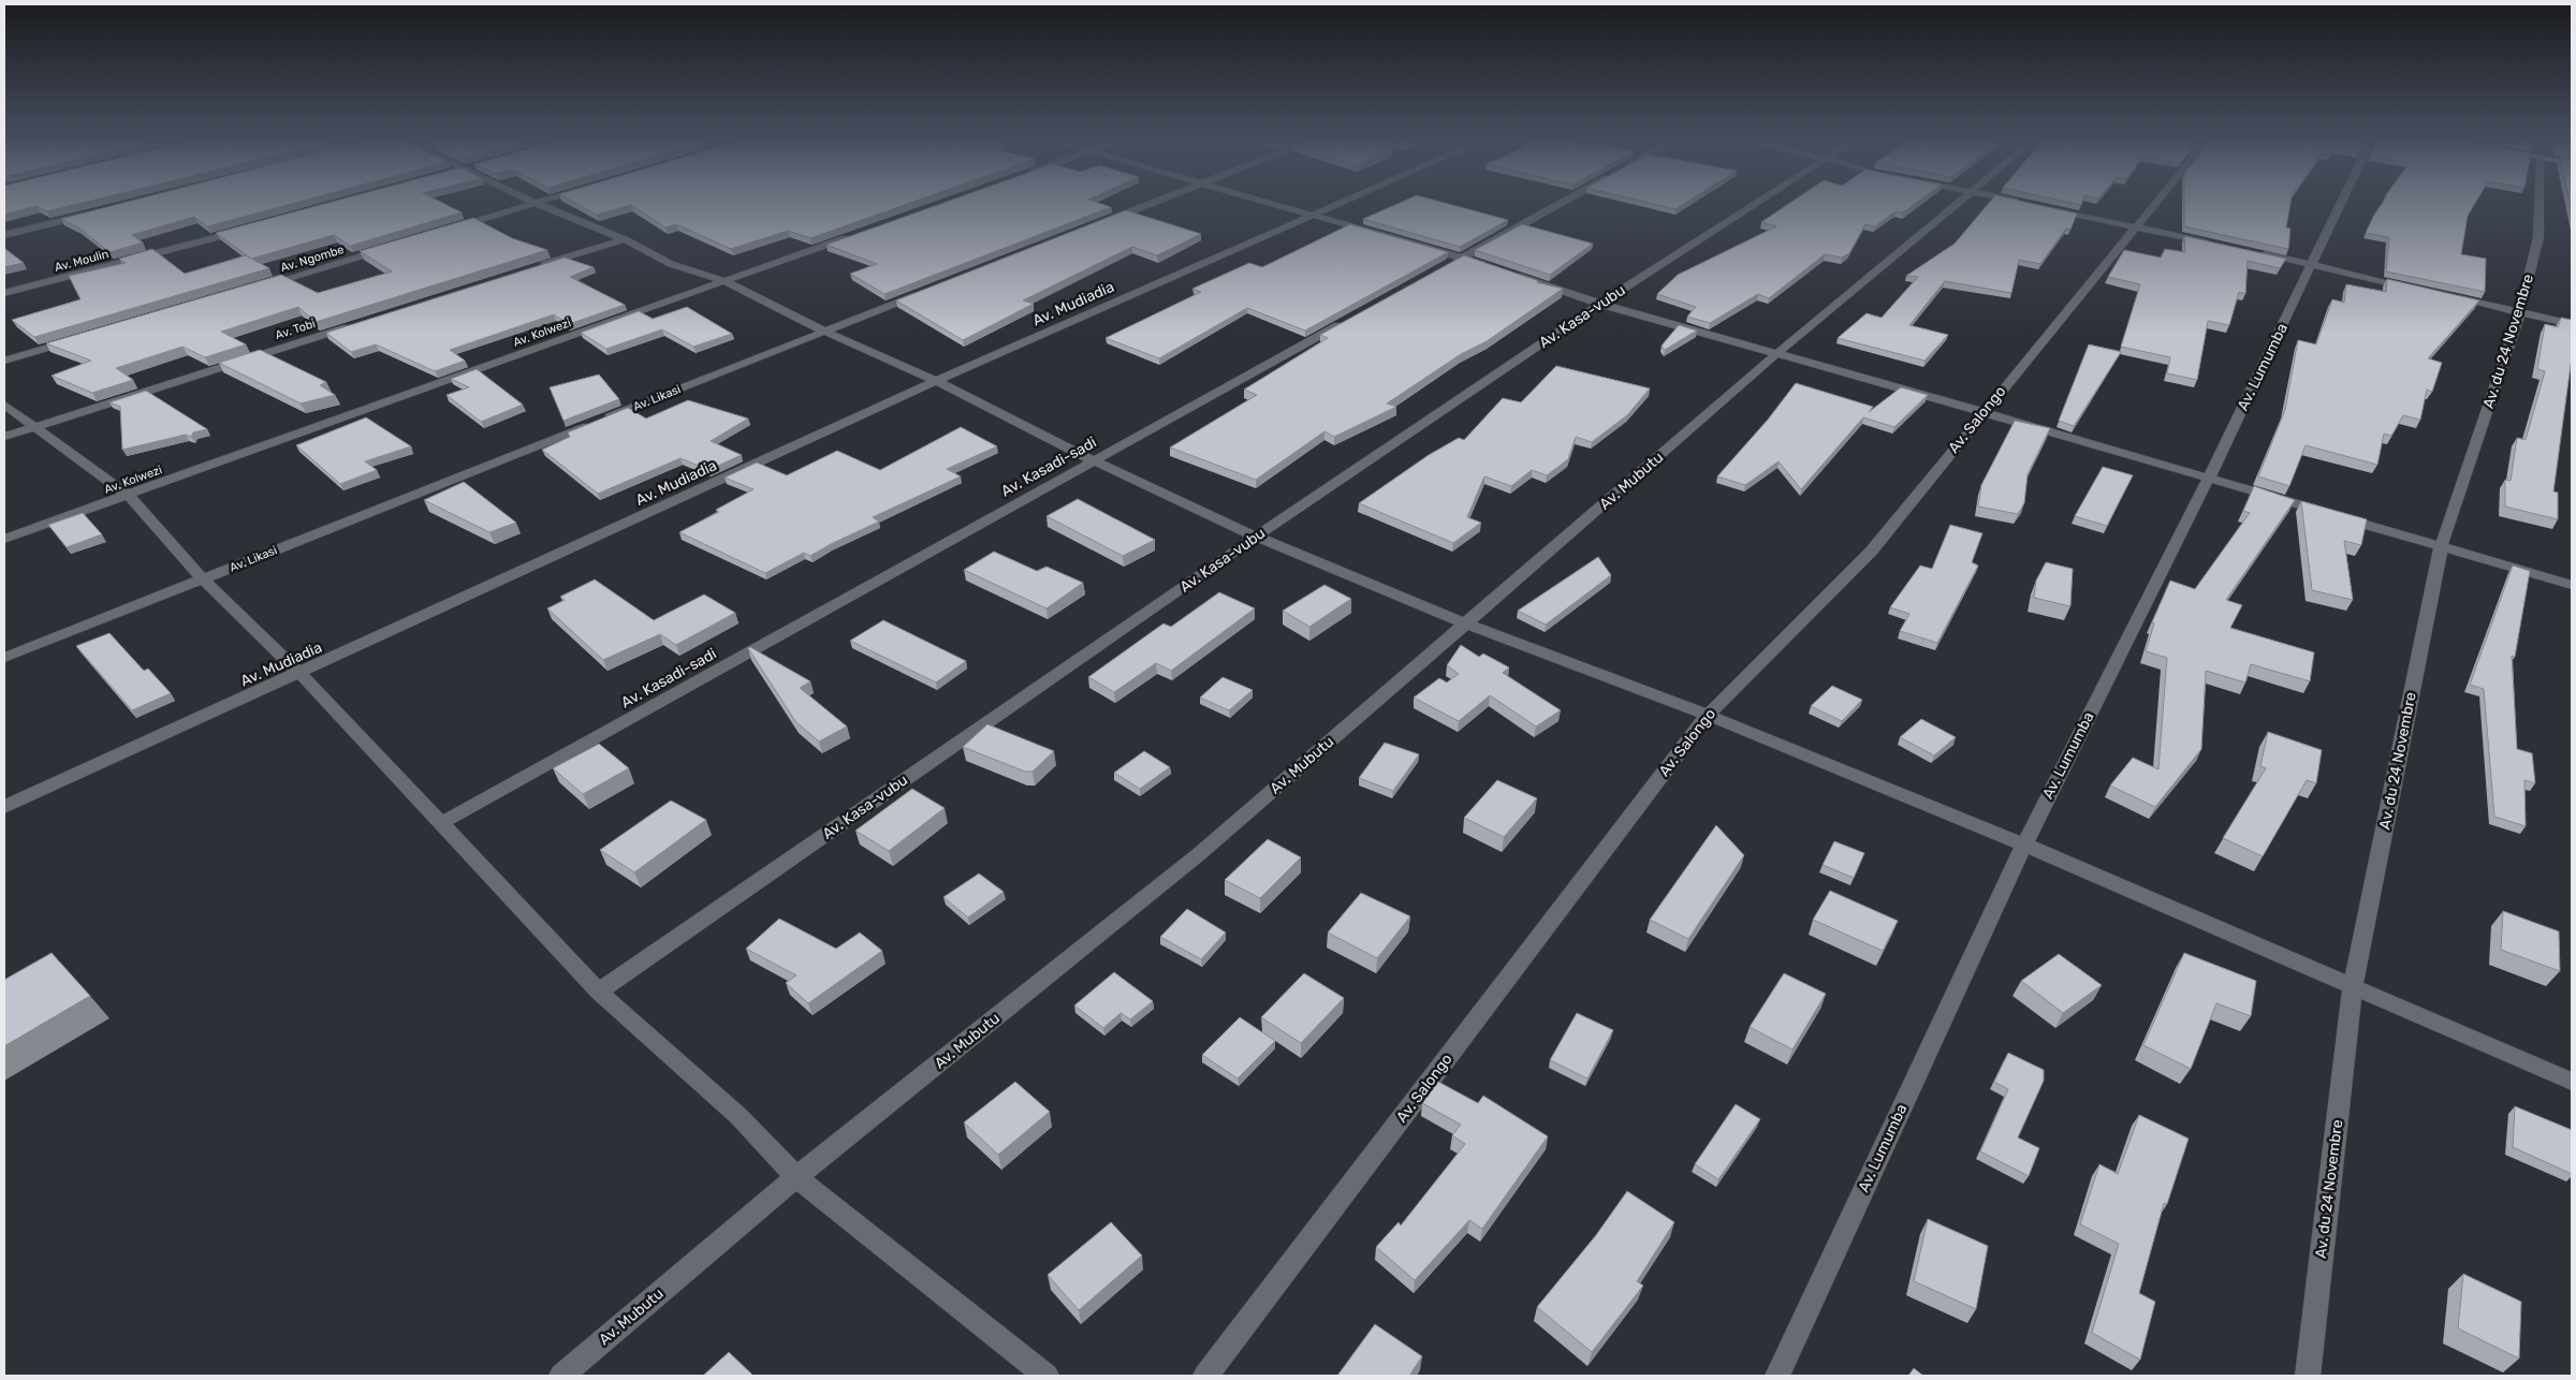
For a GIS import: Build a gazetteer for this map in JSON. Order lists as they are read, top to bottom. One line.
{"streets":{"street":["Av. Ngombe","Av. Moulin","Av. Mudiadia","Av. Kasa-vubu","Av. Tobi","Av. Kolwezi","Av. du 24 Novembre","Av. Lumumba","Av. Likasi","Av. Salongo","Av. Kasadi-sadi","Av. Mubutu"]}}
